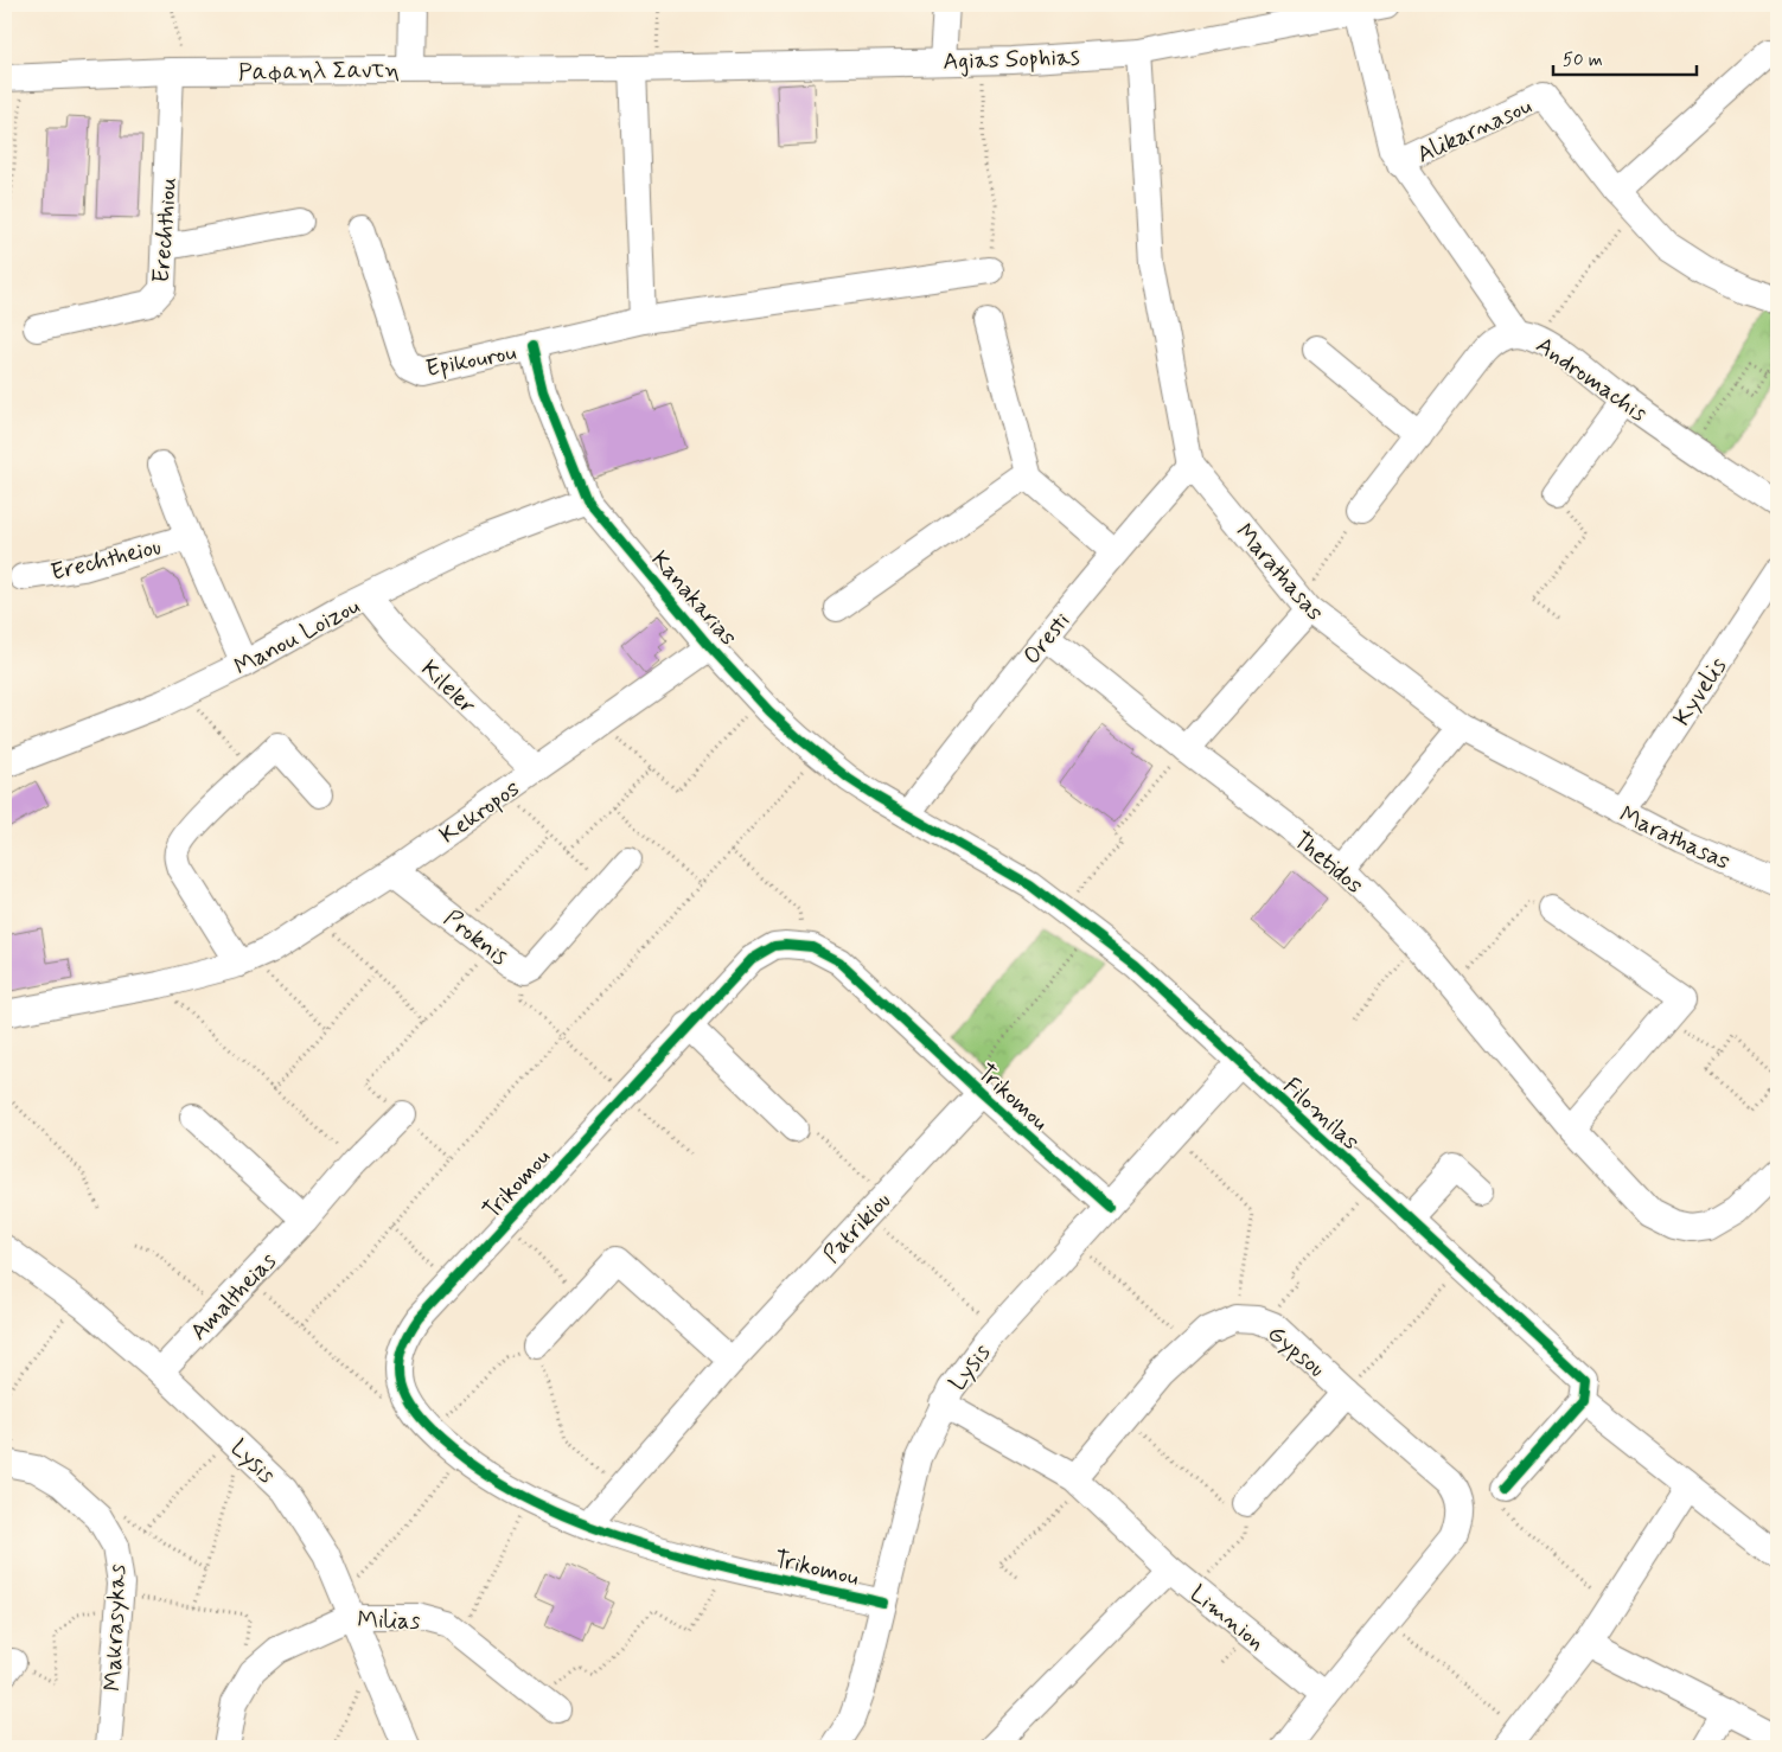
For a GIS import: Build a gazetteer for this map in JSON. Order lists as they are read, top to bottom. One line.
{"streets":{"street":["Agias Sophias","Ραφαηλ Σαντη","Alikarnasou","Erechthiou","Epikourou","Andromachis","Erechtheiou","Marathasas","Kanakarias","Manou Loizou","Oresti","Kileler","Kyvelis","Kekropos","Thetidos","Proknis","Trikomou","Filomilas","Patrikiou","Amaltheias","Gypsou","Lysis","Limnion","Milias","Makrasykas"]},"crossings":[["Agias Sophias","Ραφαηλ Σαντη"],["Agias Sophias","Marathasas"],["Ραφαηλ Σαντη","Erechthiou"],["Alikarnasou","Andromachis"],["Epikourou","Kanakarias"],["Erechtheiou","Manou Loizou"],["Marathasas","Oresti"],["Marathasas","Kyvelis"],["Kanakarias","Manou Loizou"],["Kanakarias","Oresti"],["Kanakarias","Kekropos"],["Kanakarias","Filomilas"],["Manou Loizou","Kileler"],["Oresti","Thetidos"],["Oresti","Filomilas"],["Kileler","Kekropos"],["Kekropos","Proknis"],["Trikomou","Patrikiou"],["Trikomou","Lysis"],["Filomilas","Lysis"],["Amaltheias","Lysis"],["Gypsou","Limnion"],["Lysis","Limnion"],["Lysis","Milias"]],"scale_bar":"50 m"}
